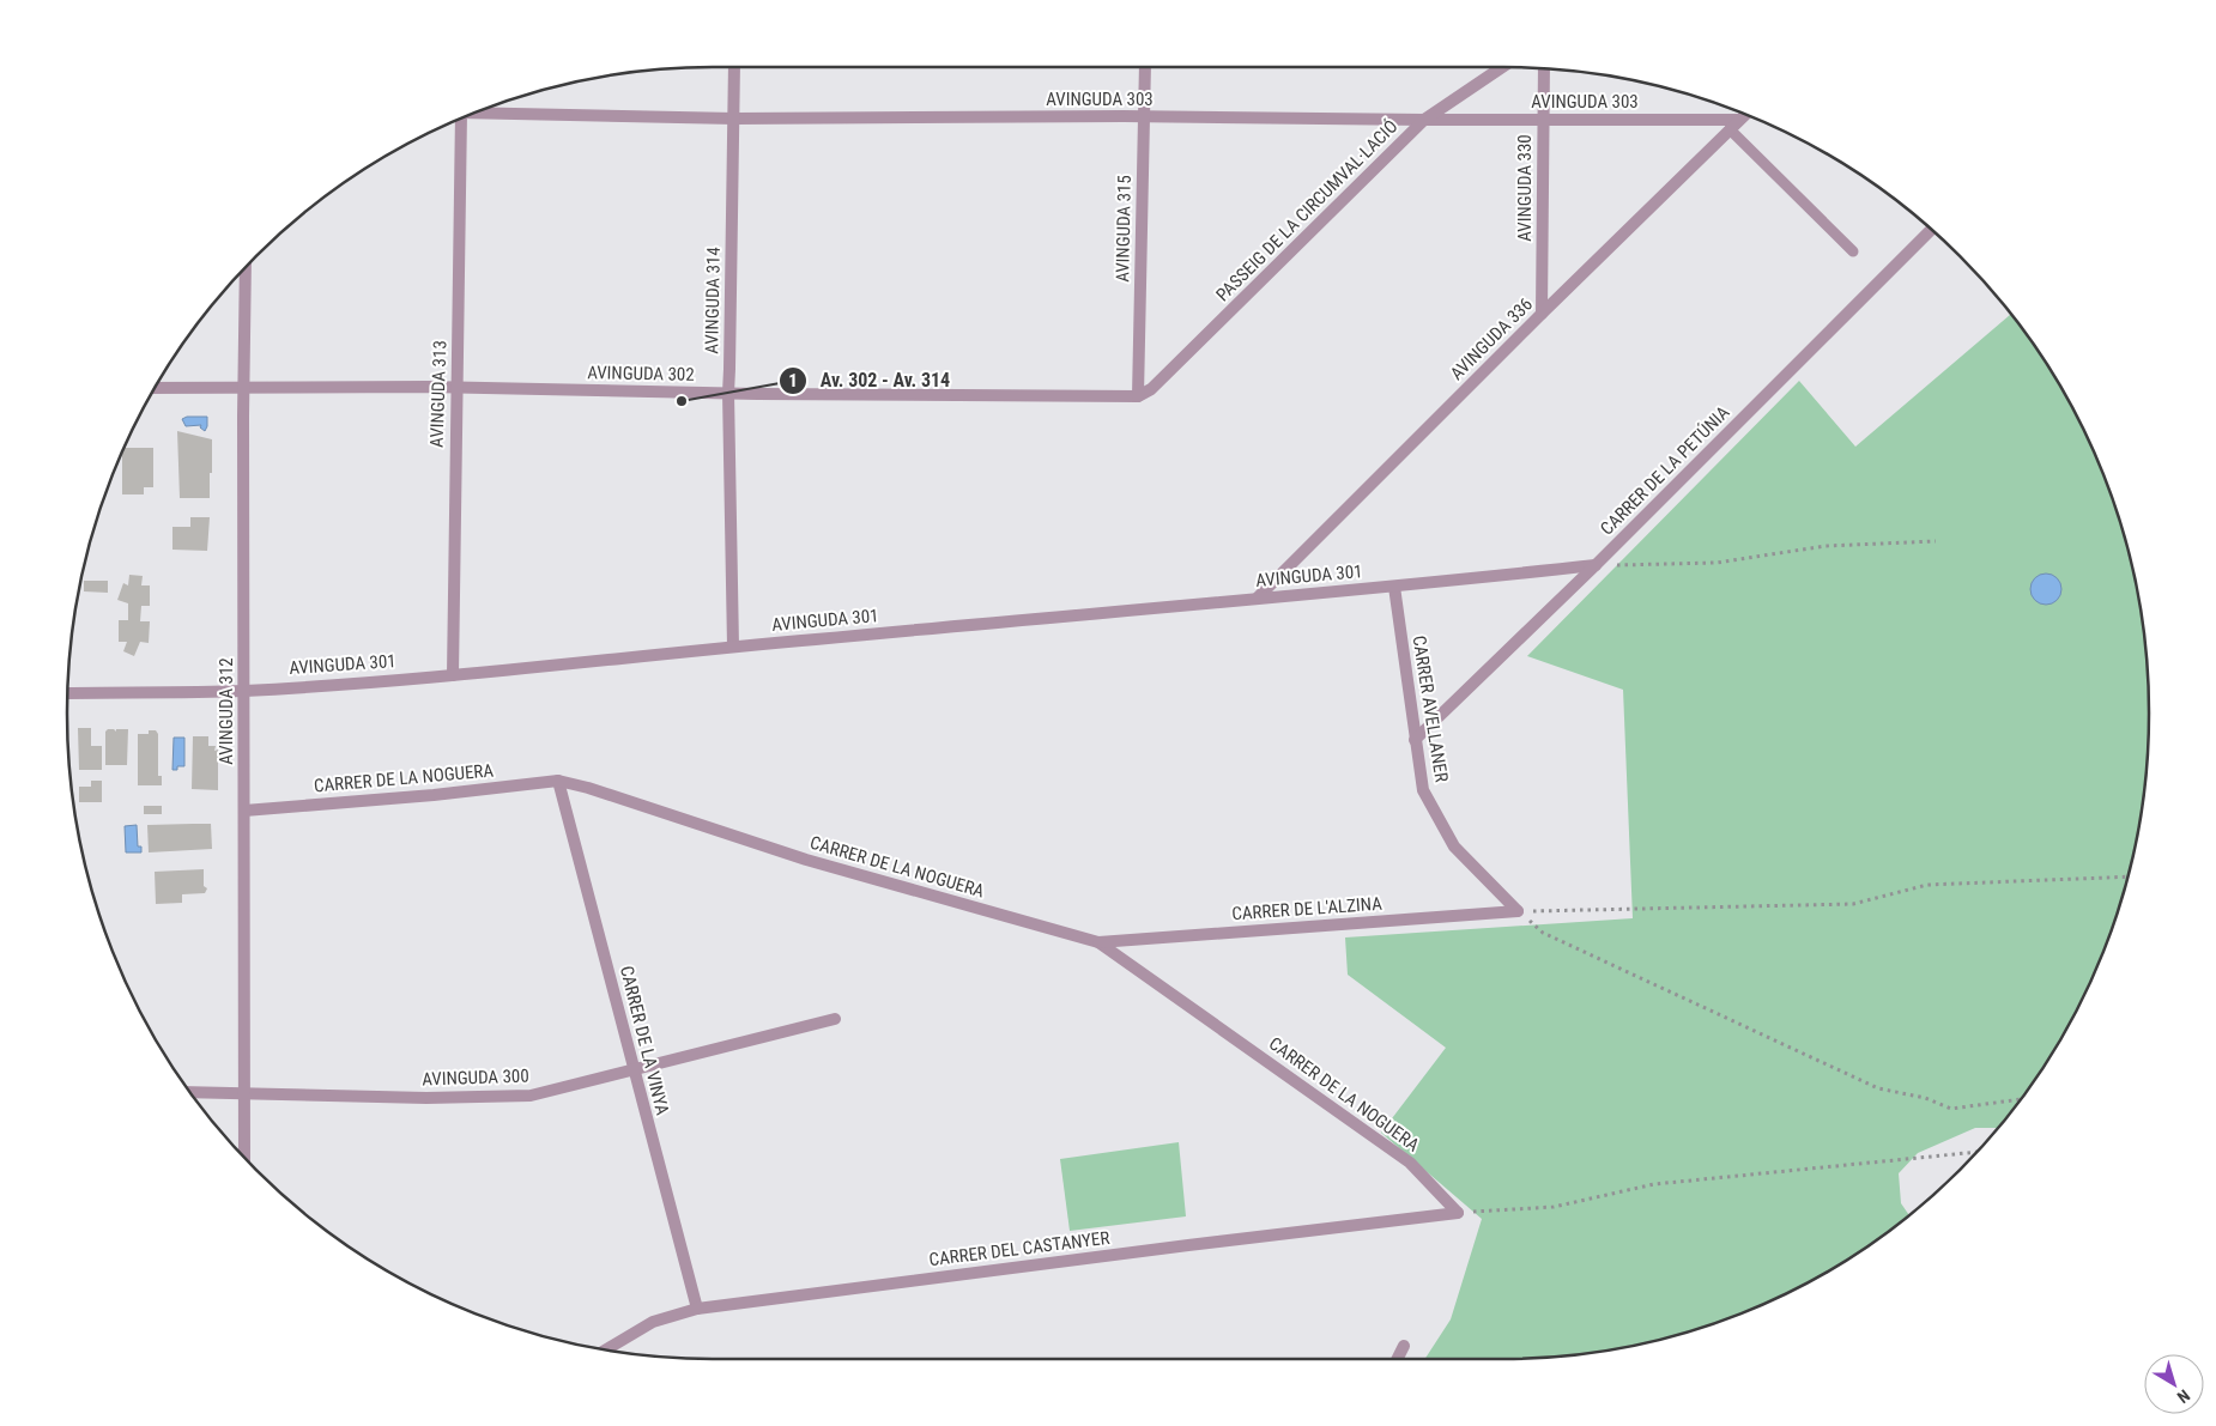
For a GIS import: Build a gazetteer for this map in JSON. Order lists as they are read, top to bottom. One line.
{"streets":{"street":["AVINGUDA 303","AVINGUDA 330","PASSEIG DE LA CIRCUMVAL·LACIÓ","AVINGUDA 315","AVINGUDA 314","AVINGUDA 336","AVINGUDA 302","AVINGUDA 313","CARRER DE LA PETÚNIA","AVINGUDA 301","CARRER AVELLANER","AVINGUDA 312","CARRER DE LA NOGUERA","CARRER DE L'ALZINA","CARRER DE LA VINYA","AVINGUDA 300","CARRER DEL CASTANYER"]},"crossings":[["AVINGUDA 303","AVINGUDA 330"],["AVINGUDA 303","PASSEIG DE LA CIRCUMVAL·LACIÓ"],["AVINGUDA 303","AVINGUDA 315"],["AVINGUDA 303","AVINGUDA 314"],["AVINGUDA 303","AVINGUDA 336"],["AVINGUDA 330","AVINGUDA 336"],["PASSEIG DE LA CIRCUMVAL·LACIÓ","AVINGUDA 315"],["PASSEIG DE LA CIRCUMVAL·LACIÓ","AVINGUDA 302"],["AVINGUDA 315","AVINGUDA 302"],["AVINGUDA 314","AVINGUDA 302"],["AVINGUDA 314","AVINGUDA 301"],["AVINGUDA 336","AVINGUDA 301"],["AVINGUDA 302","AVINGUDA 313"],["AVINGUDA 302","AVINGUDA 312"],["AVINGUDA 313","AVINGUDA 301"],["CARRER DE LA PETÚNIA","AVINGUDA 301"],["CARRER DE LA PETÚNIA","CARRER AVELLANER"],["AVINGUDA 301","CARRER AVELLANER"],["AVINGUDA 301","AVINGUDA 312"],["CARRER AVELLANER","CARRER DE L'ALZINA"],["AVINGUDA 312","CARRER DE LA NOGUERA"],["AVINGUDA 312","AVINGUDA 300"],["CARRER DE LA NOGUERA","CARRER DE L'ALZINA"],["CARRER DE LA NOGUERA","CARRER DE LA VINYA"],["CARRER DE LA NOGUERA","CARRER DEL CASTANYER"],["CARRER DE LA VINYA","AVINGUDA 300"],["CARRER DE LA VINYA","CARRER DEL CASTANYER"]],"places":["Av. 302 - Av. 314"],"north":"bottom right"}
